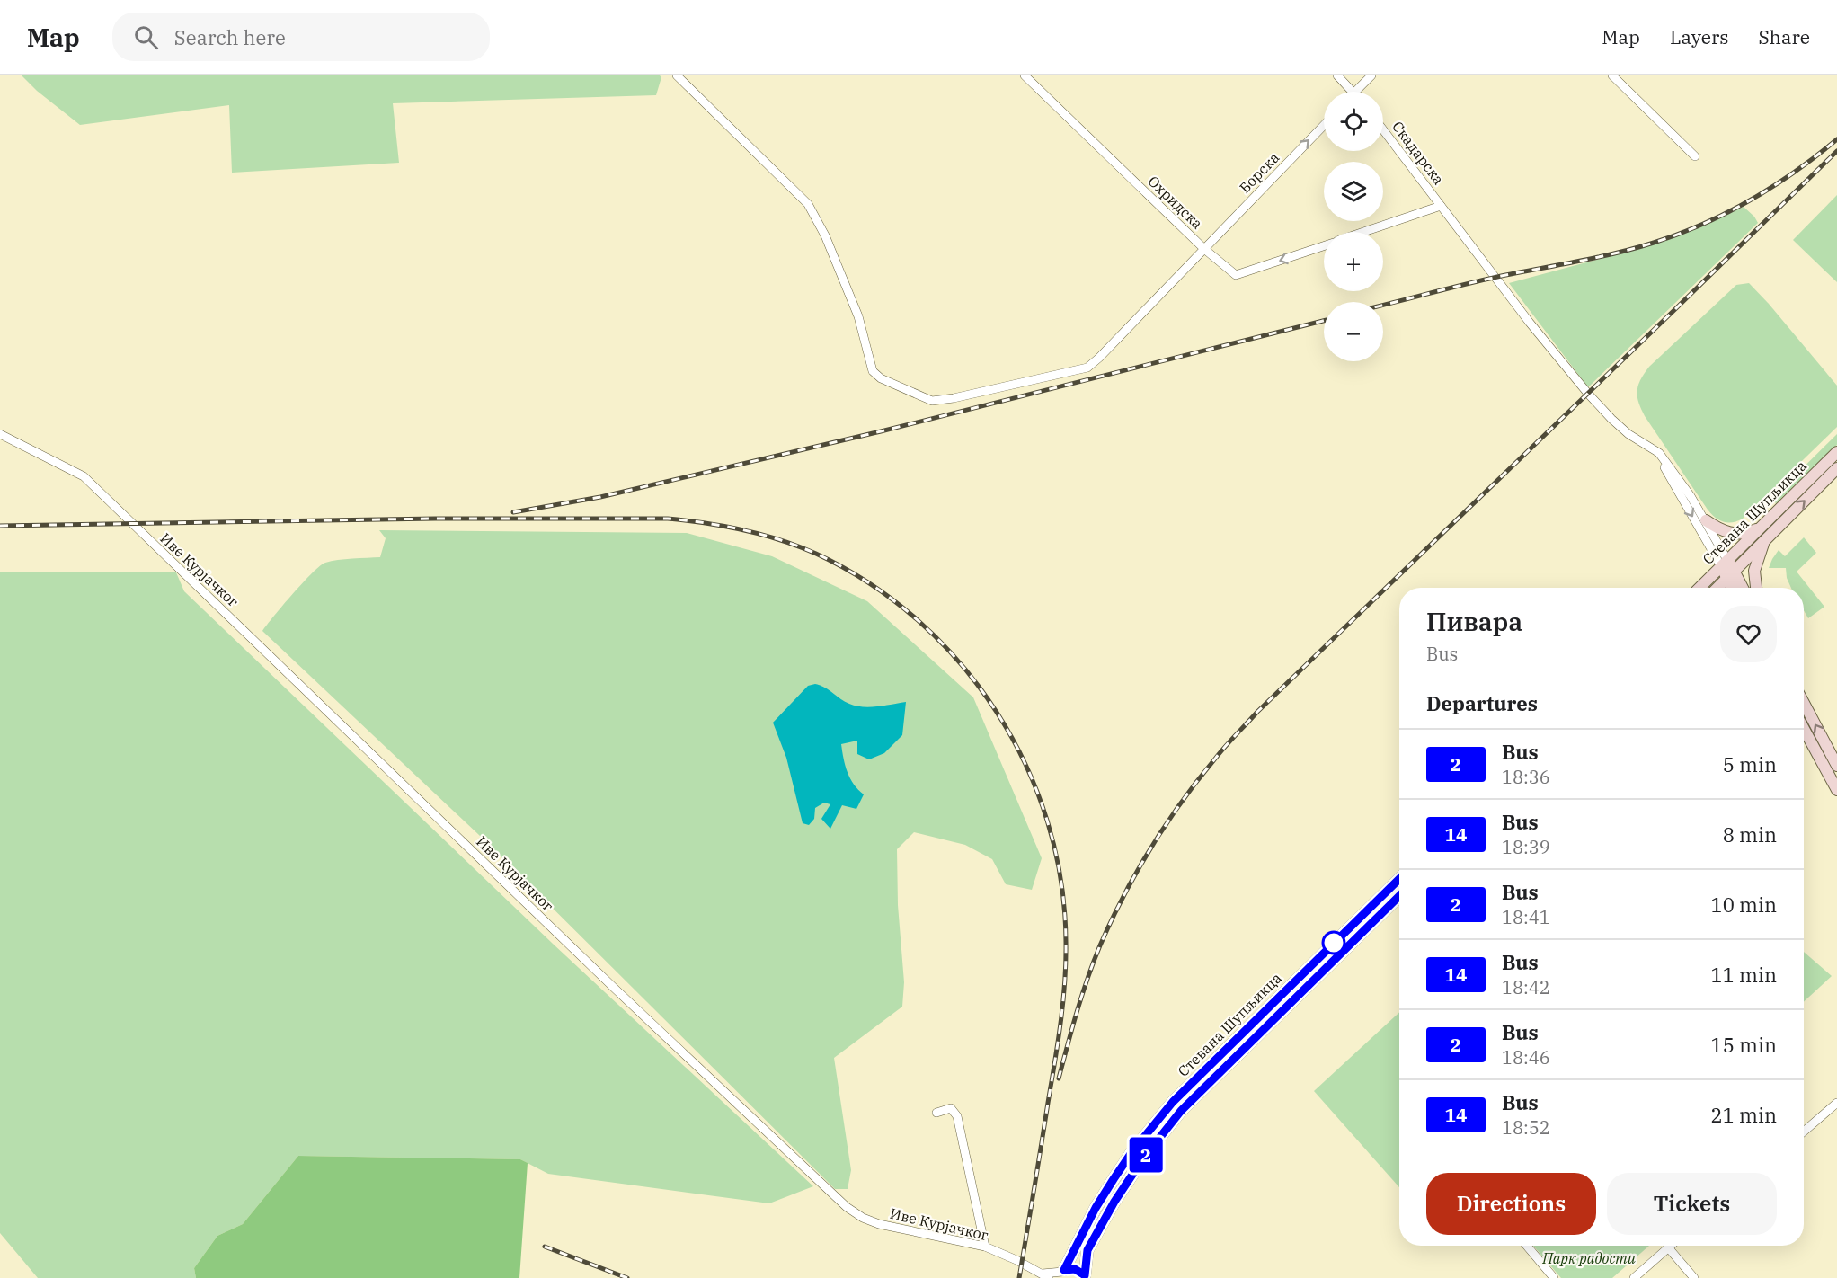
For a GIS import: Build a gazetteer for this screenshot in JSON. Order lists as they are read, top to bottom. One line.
{"streets":{"main road":["Стевана Шупљикца"],"street":["Скадарска","Борска","Охридска","Иве Курјачког"]},"crossings":[["Борска","Охридска"]],"parks":["Парк радости"],"lines":["bus line 2"],"page":{"header":"Map","search":"Search here","nav":["Map","Layers","Share"],"on_map":"2","map_buttons":["+","−"],"heading":[["Пивара","Bus"],"Departures"],"list":[{"mark":"2","name":"Bus","note":"18:36","value":"5 min"},{"mark":"14","name":"Bus","note":"18:39","value":"8 min"},{"mark":"2","name":"Bus","note":"18:41","value":"10 min"},{"mark":"14","name":"Bus","note":"18:42","value":"11 min"},{"mark":"2","name":"Bus","note":"18:46","value":"15 min"},{"mark":"14","name":"Bus","note":"18:52","value":"21 min"}],"buttons":["Directions","Tickets"]}}
